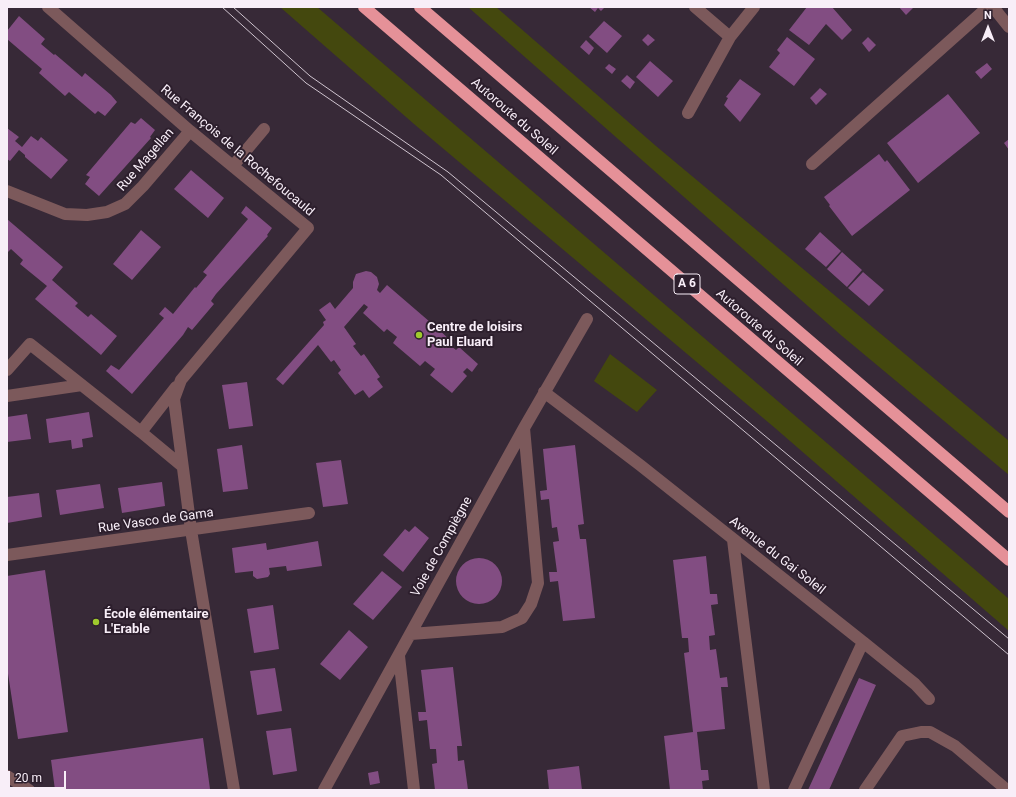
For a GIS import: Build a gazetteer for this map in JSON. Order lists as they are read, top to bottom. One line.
{"streets":{"highway":["Autoroute du Soleil","A 6"],"street":["Rue François de la Rochefoucauld","Rue Magellan","Rue Vasco de Gama","Voie de Compiègne","Avenue du Gai Soleil"]},"crossings":[["Rue François de la Rochefoucauld","Rue Magellan"],["Rue François de la Rochefoucauld","Rue Vasco de Gama"],["Voie de Compiègne","Avenue du Gai Soleil"]],"places":["Centre de loisirs Paul Eluard","École élémentaire L'Erable"],"scale_bar":"20 m","north":"top"}
